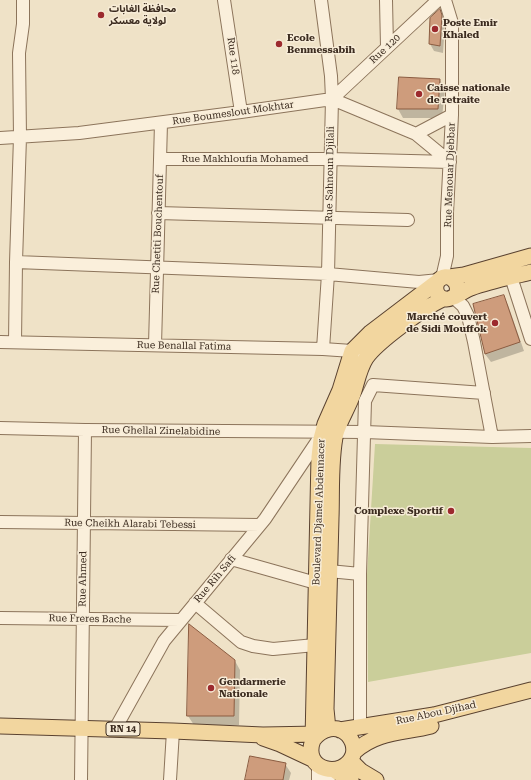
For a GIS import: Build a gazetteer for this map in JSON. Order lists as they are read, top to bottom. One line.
{"streets":{"main road":["Boulevard Djamel Abdennacer","Rue Abou Djihad","RN 14"],"street":["Rue 120","Rue 118","Rue Boumeslout Mokhtar","Rue Makhloufia Mohamed","Rue Sahnoun Djilali","Rue Menouar Djebbar","Rue Chetiti Bouchentouf","Rue Benallal Fatima","Rue Ghellal Zinelabidine","Rue Cheikh Alarabi Tebessi","Rue Ahmed","Rue Rih Safi","Rue Freres Bache"]},"crossings":[["Rue 120","Rue Boumeslout Mokhtar"],["Rue 120","Rue Sahnoun Djilali"],["Rue 118","Rue Boumeslout Mokhtar"],["Rue Boumeslout Mokhtar","Rue Sahnoun Djilali"],["Rue Boumeslout Mokhtar","Rue Chetiti Bouchentouf"],["Rue Makhloufia Mohamed","Rue Sahnoun Djilali"],["Rue Makhloufia Mohamed","Rue Menouar Djebbar"],["Rue Makhloufia Mohamed","Rue Chetiti Bouchentouf"],["Rue Sahnoun Djilali","Rue Benallal Fatima"],["Rue Menouar Djebbar","Boulevard Djamel Abdennacer"],["Rue Chetiti Bouchentouf","Rue Benallal Fatima"],["Rue Benallal Fatima","Boulevard Djamel Abdennacer"],["Rue Ghellal Zinelabidine","Boulevard Djamel Abdennacer"],["Rue Ghellal Zinelabidine","Rue Ahmed"],["Rue Ghellal Zinelabidine","Rue Rih Safi"],["Boulevard Djamel Abdennacer","Rue Rih Safi"],["Boulevard Djamel Abdennacer","Rue Abou Djihad"],["Boulevard Djamel Abdennacer","RN 14"],["Rue Cheikh Alarabi Tebessi","Rue Ahmed"],["Rue Cheikh Alarabi Tebessi","Rue Rih Safi"],["Rue Ahmed","Rue Freres Bache"],["Rue Ahmed","RN 14"],["Rue Rih Safi","Rue Freres Bache"],["Rue Rih Safi","RN 14"],["Rue Abou Djihad","RN 14"]],"places":["محافظة الغابات لولاية معسكر","Poste Emir Khaled","Ecole Benmessabih","Caisse nationale de retraite","Marché couvert de Sidi Mouffok","Complexe Sportif","Gendarmerie Nationale"]}
